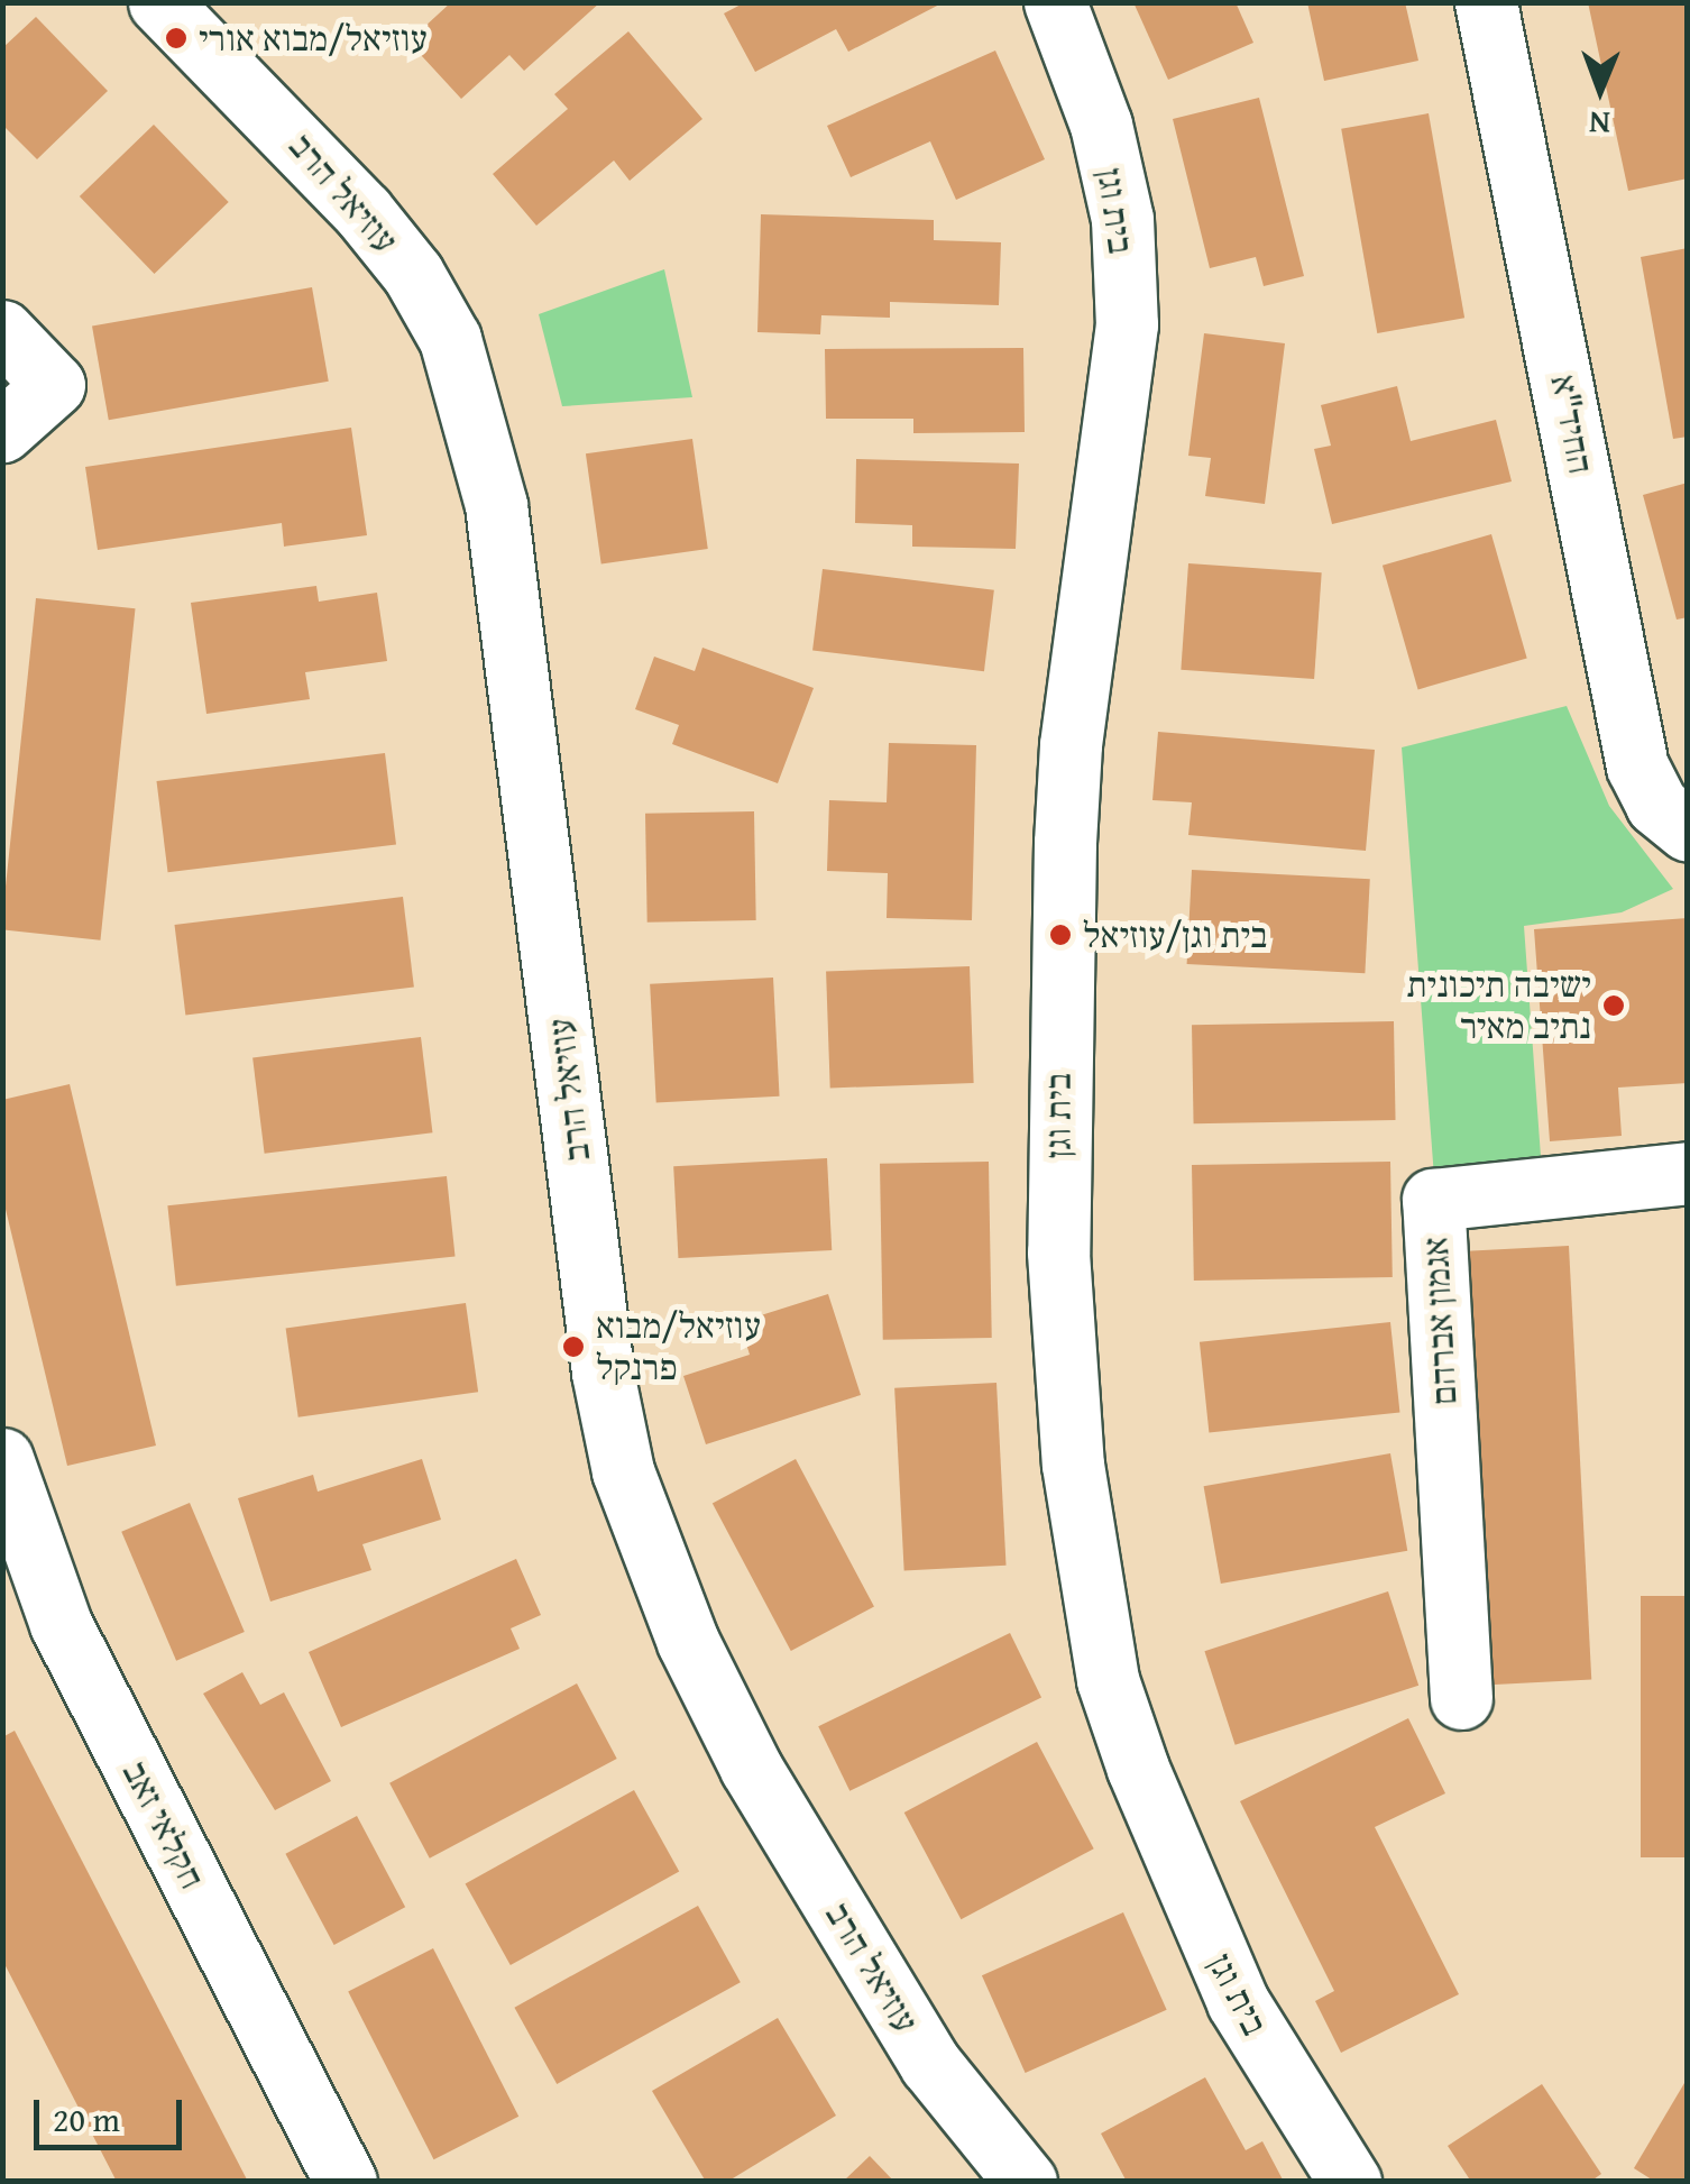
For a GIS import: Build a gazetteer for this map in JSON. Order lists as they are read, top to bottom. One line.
{"streets":{"street":["עוזיאל הרב","בית וגן","החיד\"א","אגמון אברהם","חקלאי זאב"]},"places":["עוזיאל/מבוא אורי","בית וגן/עוזיאל","ישיבה תיכונית נתיב מאיר","עוזיאל/מבוא פרנקל"],"scale_bar":"20 m","north":"bottom"}
